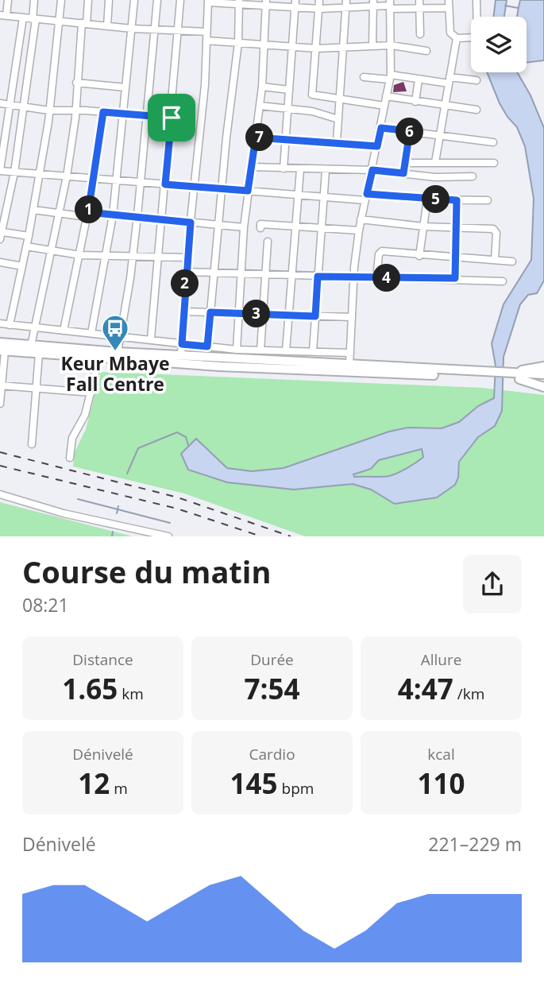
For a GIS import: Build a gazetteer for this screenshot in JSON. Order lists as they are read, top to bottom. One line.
{"places":{"bus stop":["Keur Mbaye Fall Centre"]},"page":{"pins":["6","7","5","1","4","2","3"],"heading":["Course du matin","08:21"],"stats":[["Distance","1.65 km"],["Durée","7:54"],["Allure","4:47 /km"],["Dénivelé","12 m"],["Cardio","145 bpm"],["kcal","110"]],"chart":["Dénivelé","221–229 m"]}}
